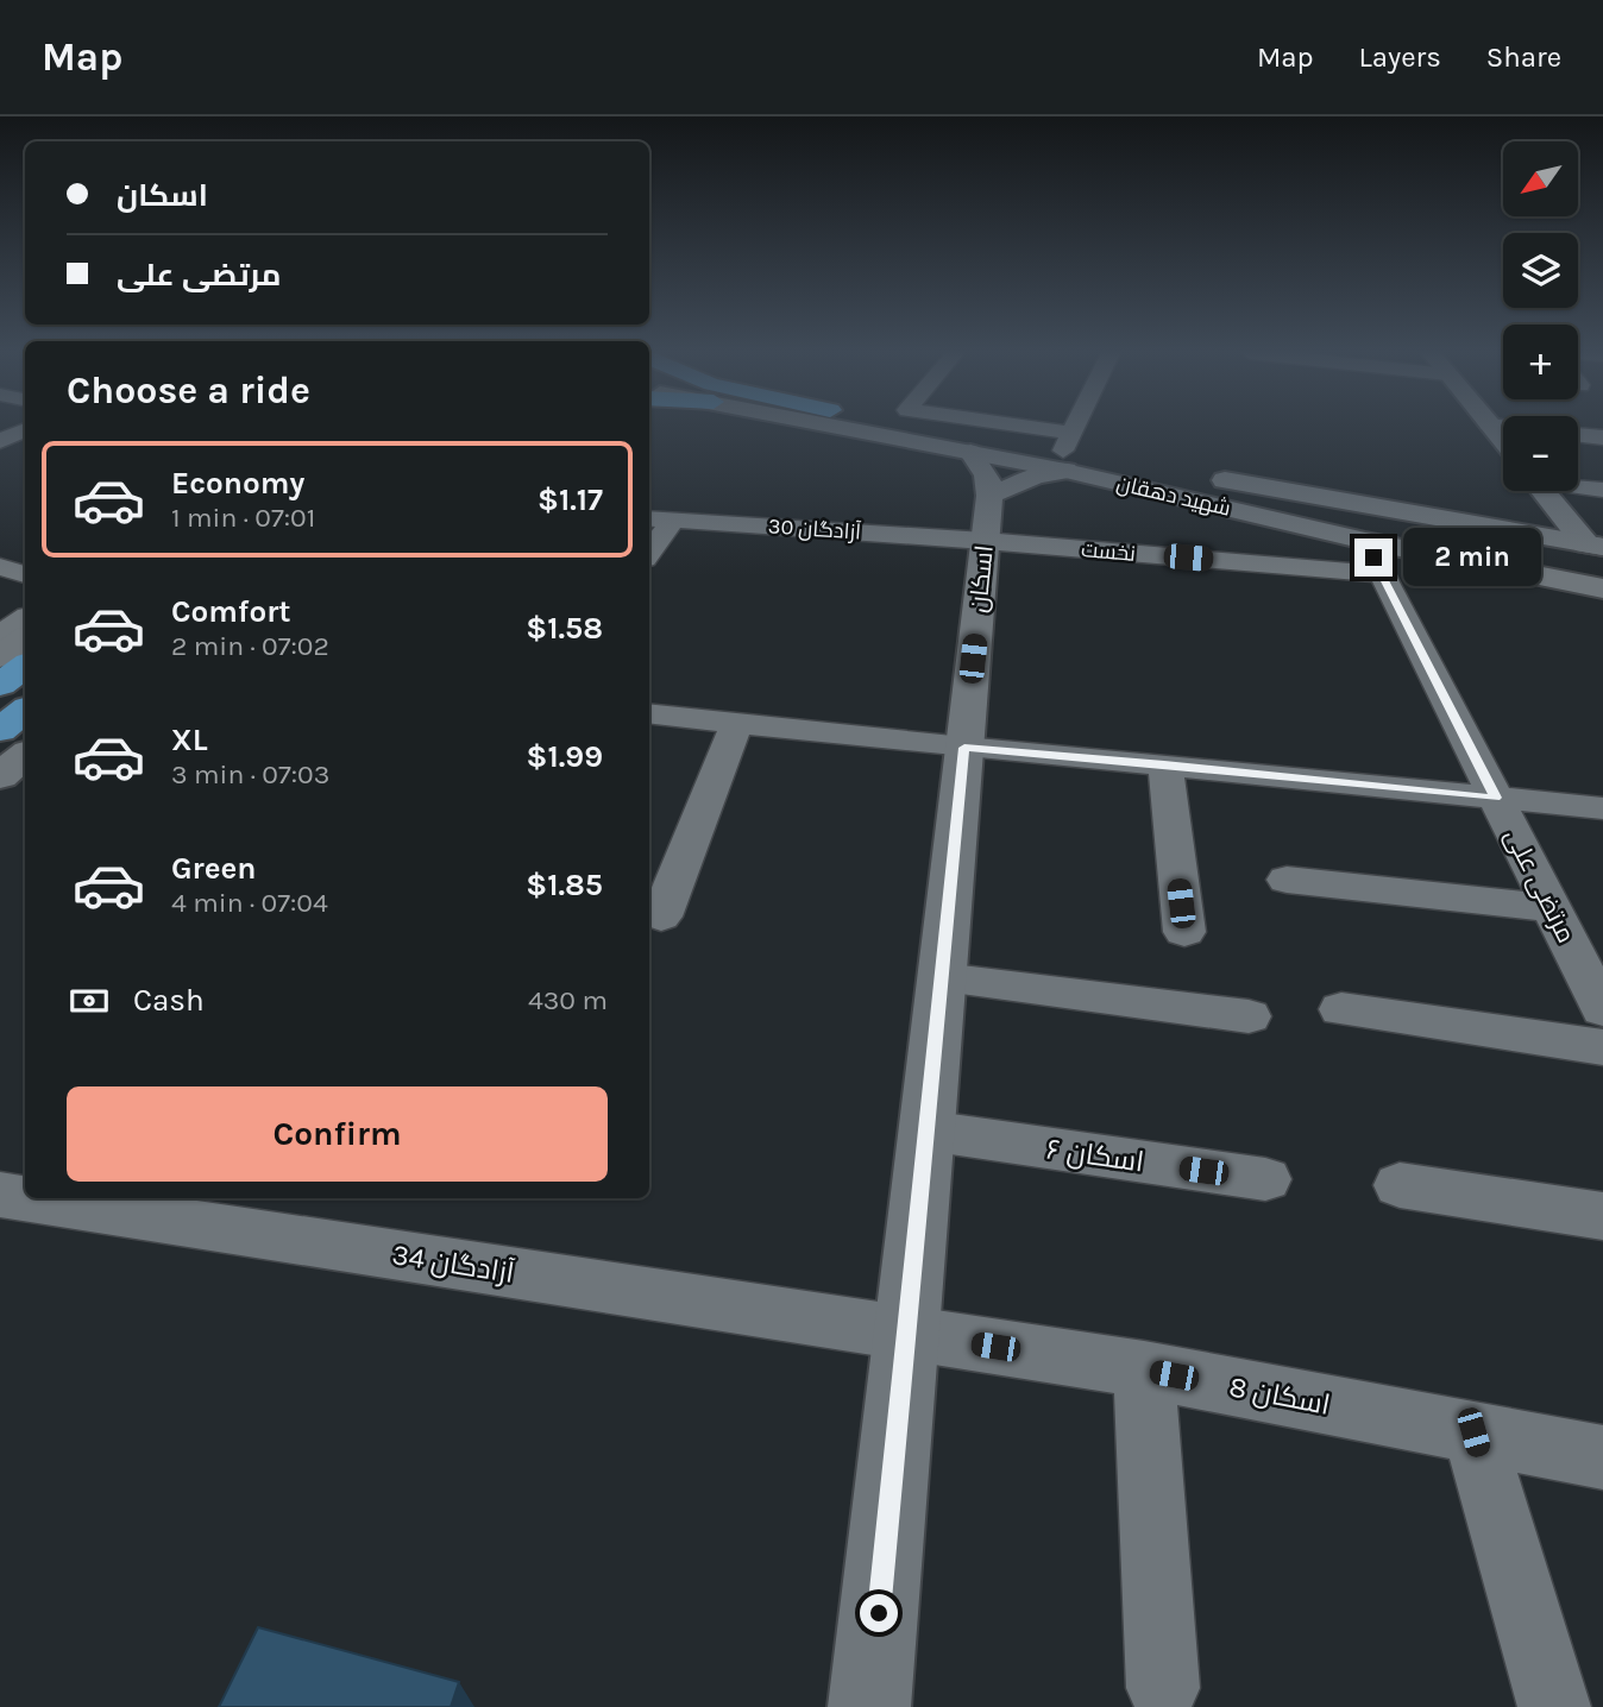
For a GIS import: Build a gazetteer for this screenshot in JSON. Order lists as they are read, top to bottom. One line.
{"streets":{"main road":["شهید دهقان","اسکان"],"street":["آزادگان 30","نخست","مرتضی علی","اسکان ۶","آزادگان 34","اسکان 8"]},"crossings":[["شهید دهقان","آزادگان 30"],["شهید دهقان","نخست"],["شهید دهقان","اسکان"],["شهید دهقان","مرتضی علی"],["آزادگان 30","نخست"],["آزادگان 30","اسکان"],["نخست","اسکان"],["نخست","مرتضی علی"],["اسکان","اسکان ۶"],["اسکان","آزادگان 34"],["اسکان","اسکان 8"],["آزادگان 34","اسکان 8"]],"north":"bottom left","page":{"header":"Map","nav":["Map","Layers","Share"],"map_buttons":["+","−"],"banner":["اسکان","مرتضی علی"],"heading":"Choose a ride","list":[{"name":"Economy","note":"1 min · 07:01","value":"$1.17"},{"name":"Comfort","note":"2 min · 07:02","value":"$1.58"},{"name":"XL","note":"3 min · 07:03","value":"$1.99"},{"name":"Green","note":"4 min · 07:04","value":"$1.85"}],"bubble":"2 min","pay":["Cash","430 m"],"buttons":"Confirm"}}
